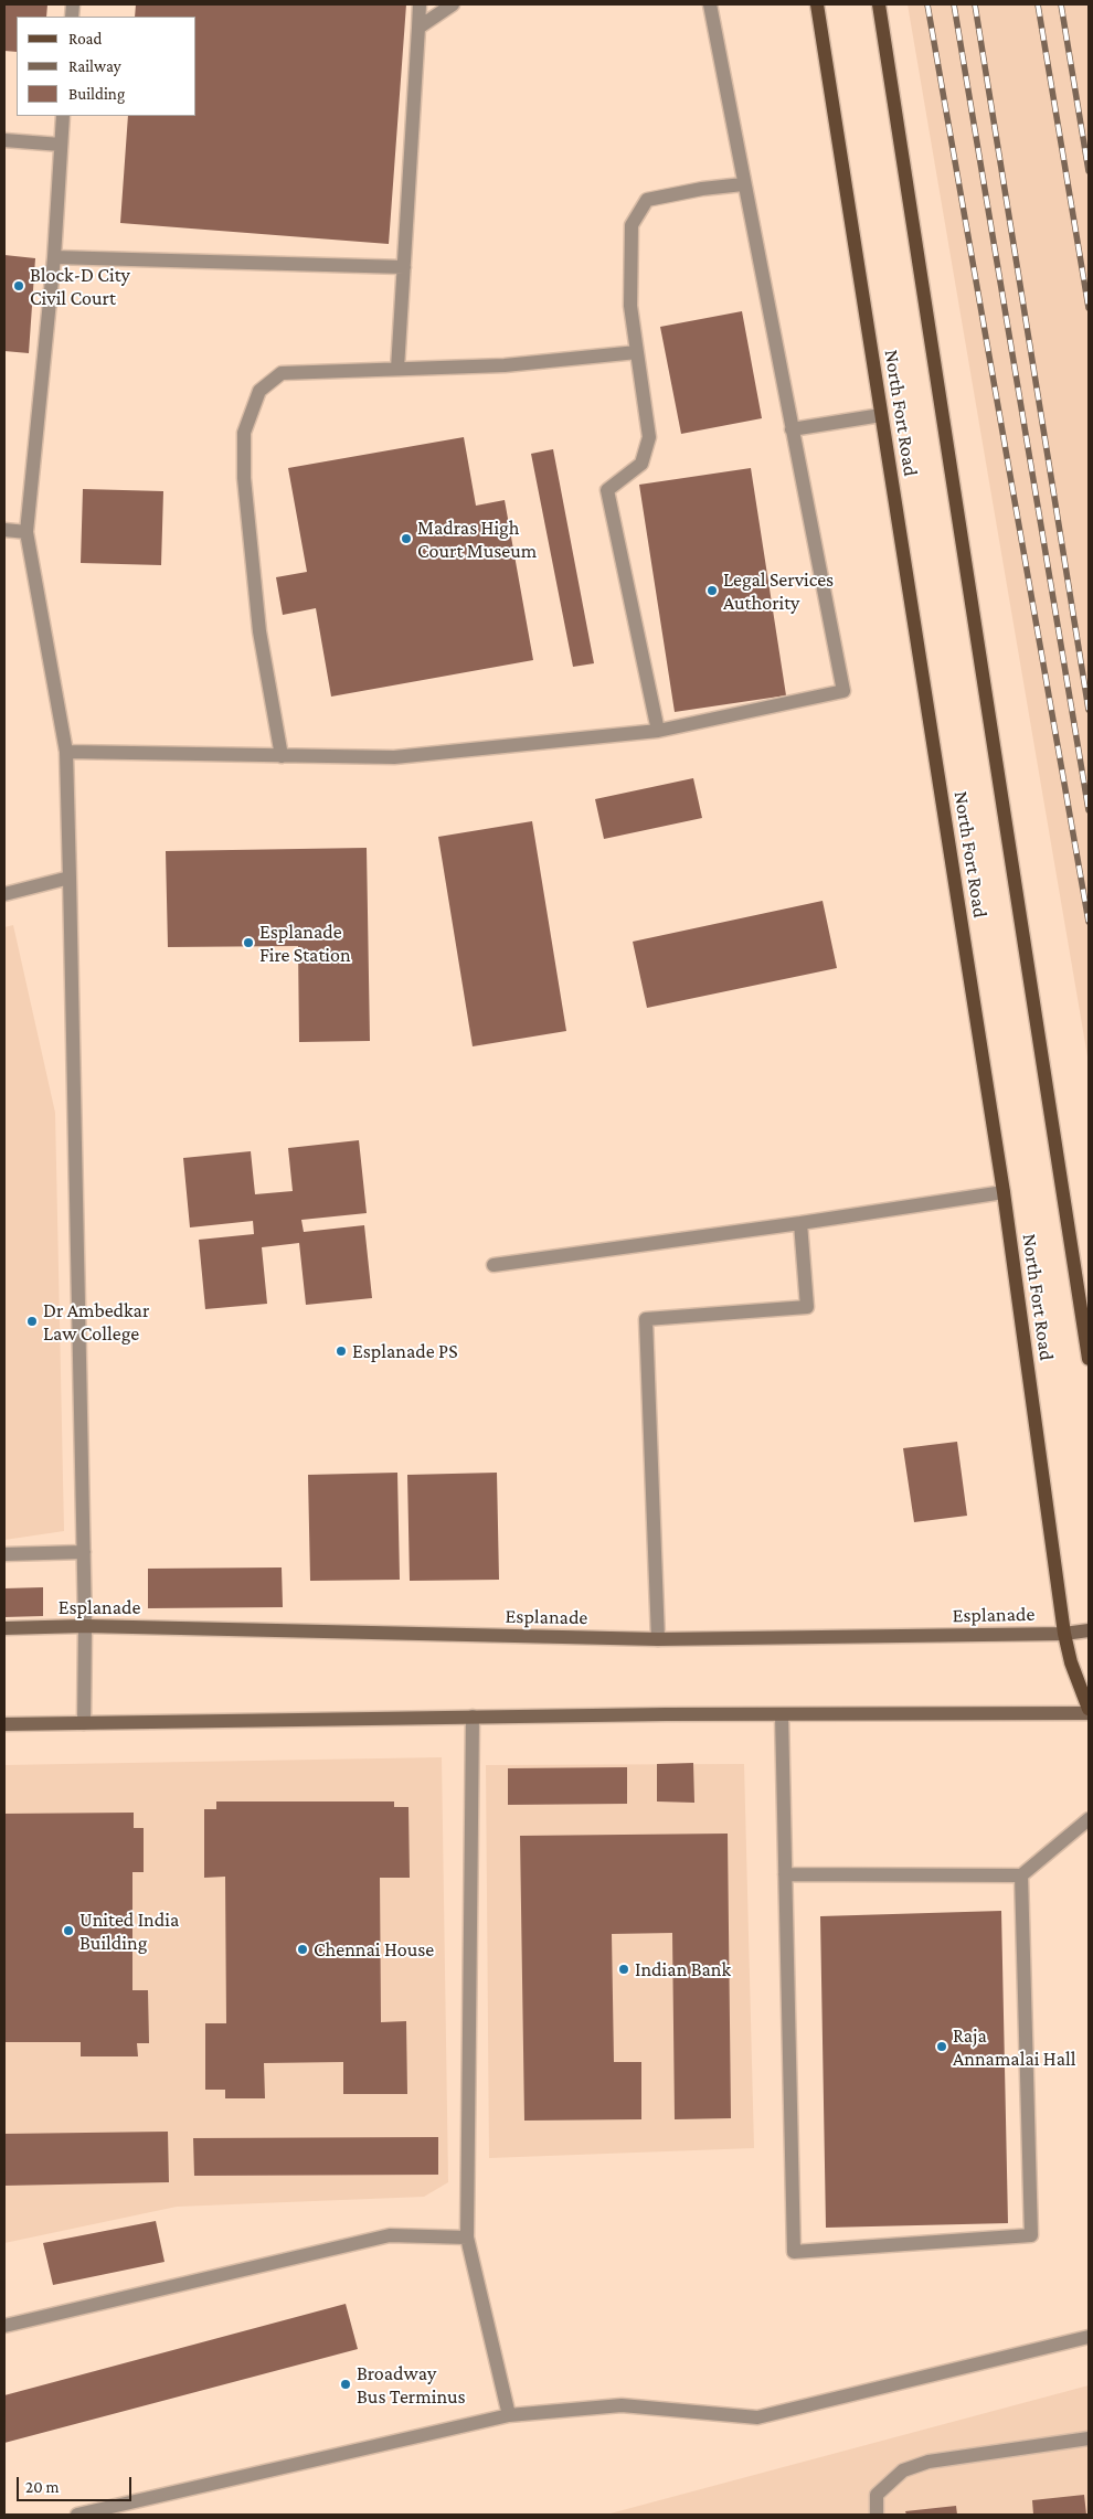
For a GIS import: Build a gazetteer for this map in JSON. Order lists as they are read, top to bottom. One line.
{"streets":{"main road":["North Fort Road","Esplanade"]},"crossings":[["North Fort Road","Esplanade"]],"places":["Block-D City Civil Court","Madras High Court Museum","Legal Services Authority","Esplanade Fire Station","Dr Ambedkar Law College","Esplanade PS","United India Building","Chennai House","Indian Bank","Raja Annamalai Hall","Broadway Bus Terminus"],"legend":["Road","Railway","Building"],"scale_bar":"20 m"}
